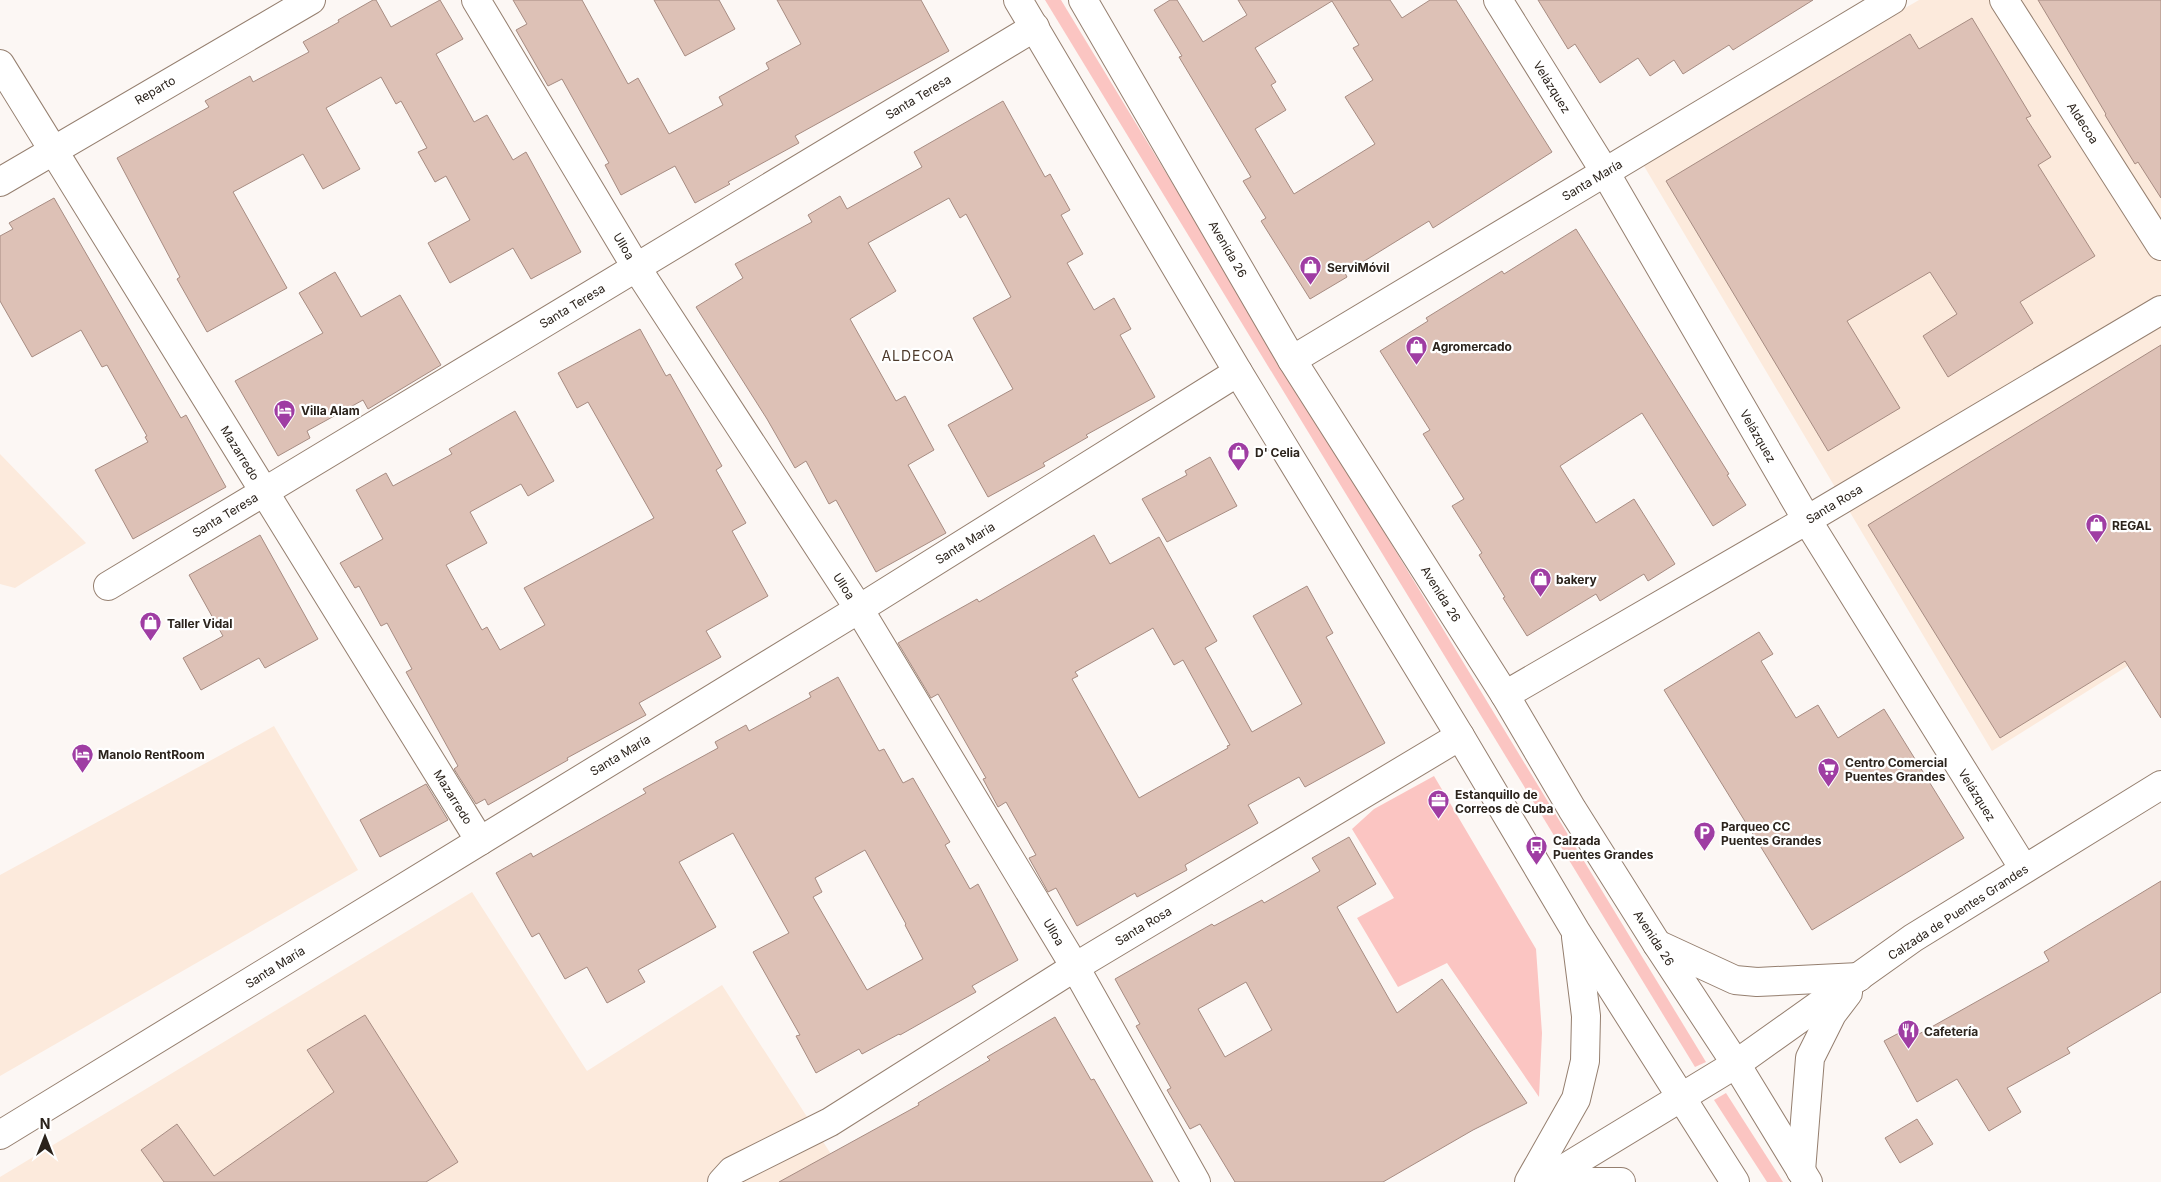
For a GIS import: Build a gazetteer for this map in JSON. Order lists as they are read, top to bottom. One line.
{"streets":{"street":["Velázquez","Reparto","Santa Teresa","Aldecoa","Santa María","Ulloa","Avenida 26","Mazarredo","Santa Rosa","Calzada de Puentes Grandes"]},"crossings":[["Velázquez","Santa María"],["Velázquez","Santa Rosa"],["Velázquez","Calzada de Puentes Grandes"],["Reparto","Mazarredo"],["Santa Teresa","Ulloa"],["Santa Teresa","Mazarredo"],["Santa María","Ulloa"],["Santa María","Avenida 26"],["Santa María","Mazarredo"],["Ulloa","Santa Rosa"],["Avenida 26","Santa Rosa"],["Avenida 26","Calzada de Puentes Grandes"]],"districts":["ALDECOA"],"places":{"shop":["ServiMóvil","Agromercado","D' Celia","REGAL","bakery","Taller Vidal"],"hotel":["Villa Alam","Manolo RentRoom"],"supermarket":["Centro Comercial Puentes Grandes"],"office":["Estanquillo de Correos de Cuba"],"parking":["Parqueo CC Puentes Grandes"],"bus stop":["Calzada Puentes Grandes"],"restaurant":["Cafetería"]},"north":"top"}
